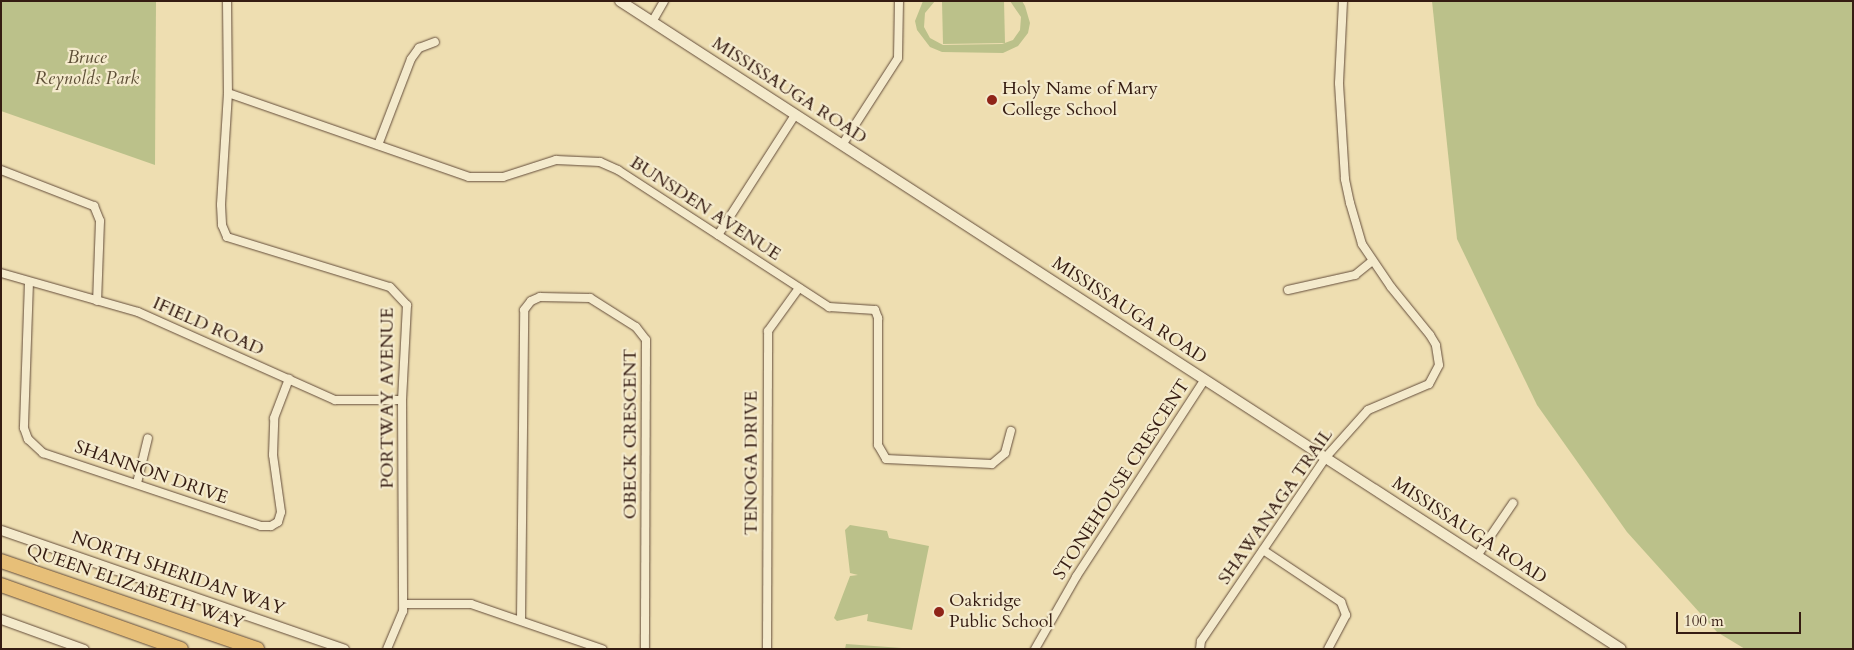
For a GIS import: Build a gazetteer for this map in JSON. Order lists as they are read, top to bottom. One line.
{"streets":{"highway":["QUEEN ELIZABETH WAY"],"main road":["MISSISSAUGA ROAD"],"street":["BUNSDEN AVENUE","IFIELD ROAD","PORTWAY AVENUE","OBECK CRESCENT","TENOGA DRIVE","SHANNON DRIVE","STONEHOUSE CRESCENT","SHAWANAGA TRAIL","NORTH SHERIDAN WAY"]},"crossings":[["MISSISSAUGA ROAD","STONEHOUSE CRESCENT"],["MISSISSAUGA ROAD","SHAWANAGA TRAIL"],["BUNSDEN AVENUE","PORTWAY AVENUE"],["BUNSDEN AVENUE","TENOGA DRIVE"],["IFIELD ROAD","PORTWAY AVENUE"],["IFIELD ROAD","SHANNON DRIVE"]],"parks":["Bruce Reynolds Park"],"places":["Holy Name of Mary College School","Oakridge Public School"],"scale_bar":"100 m"}
